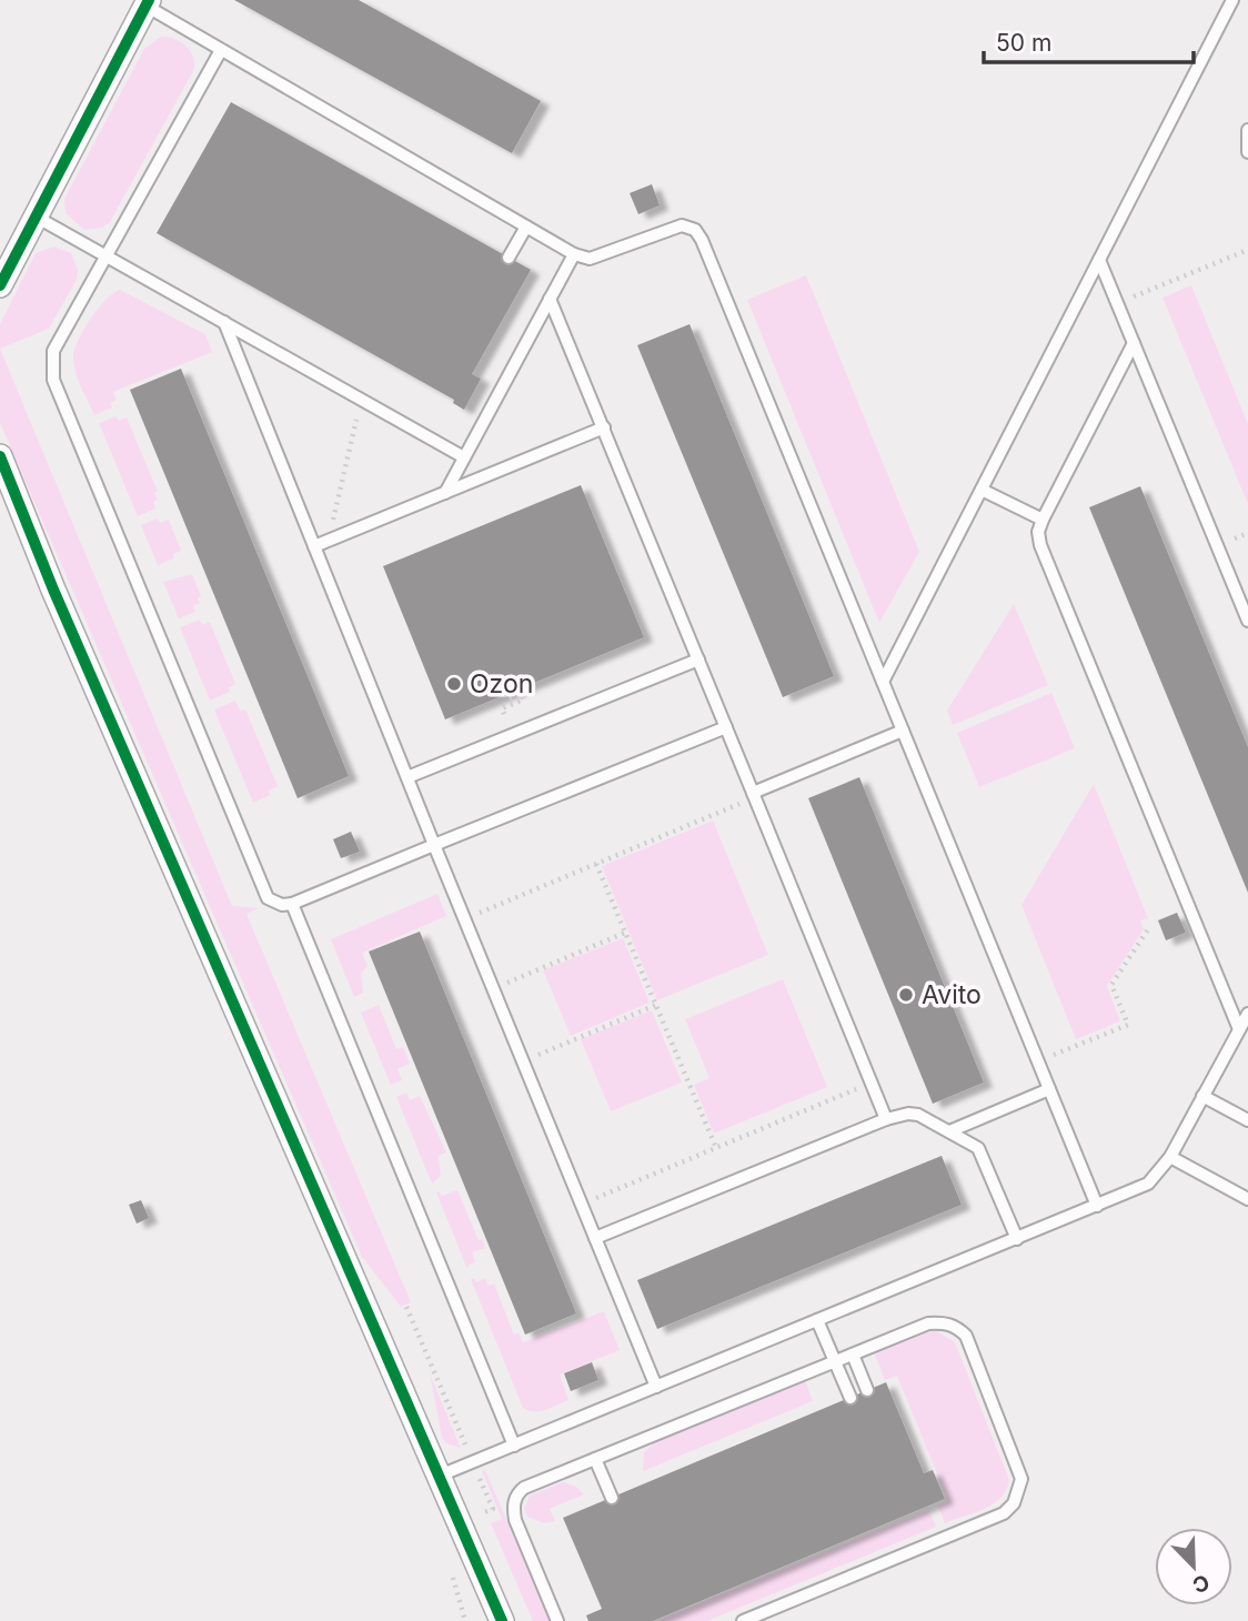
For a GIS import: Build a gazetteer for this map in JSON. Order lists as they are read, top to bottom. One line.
{"places":["Ozon","Avito"],"scale_bar":"50 m","north":"bottom right"}
